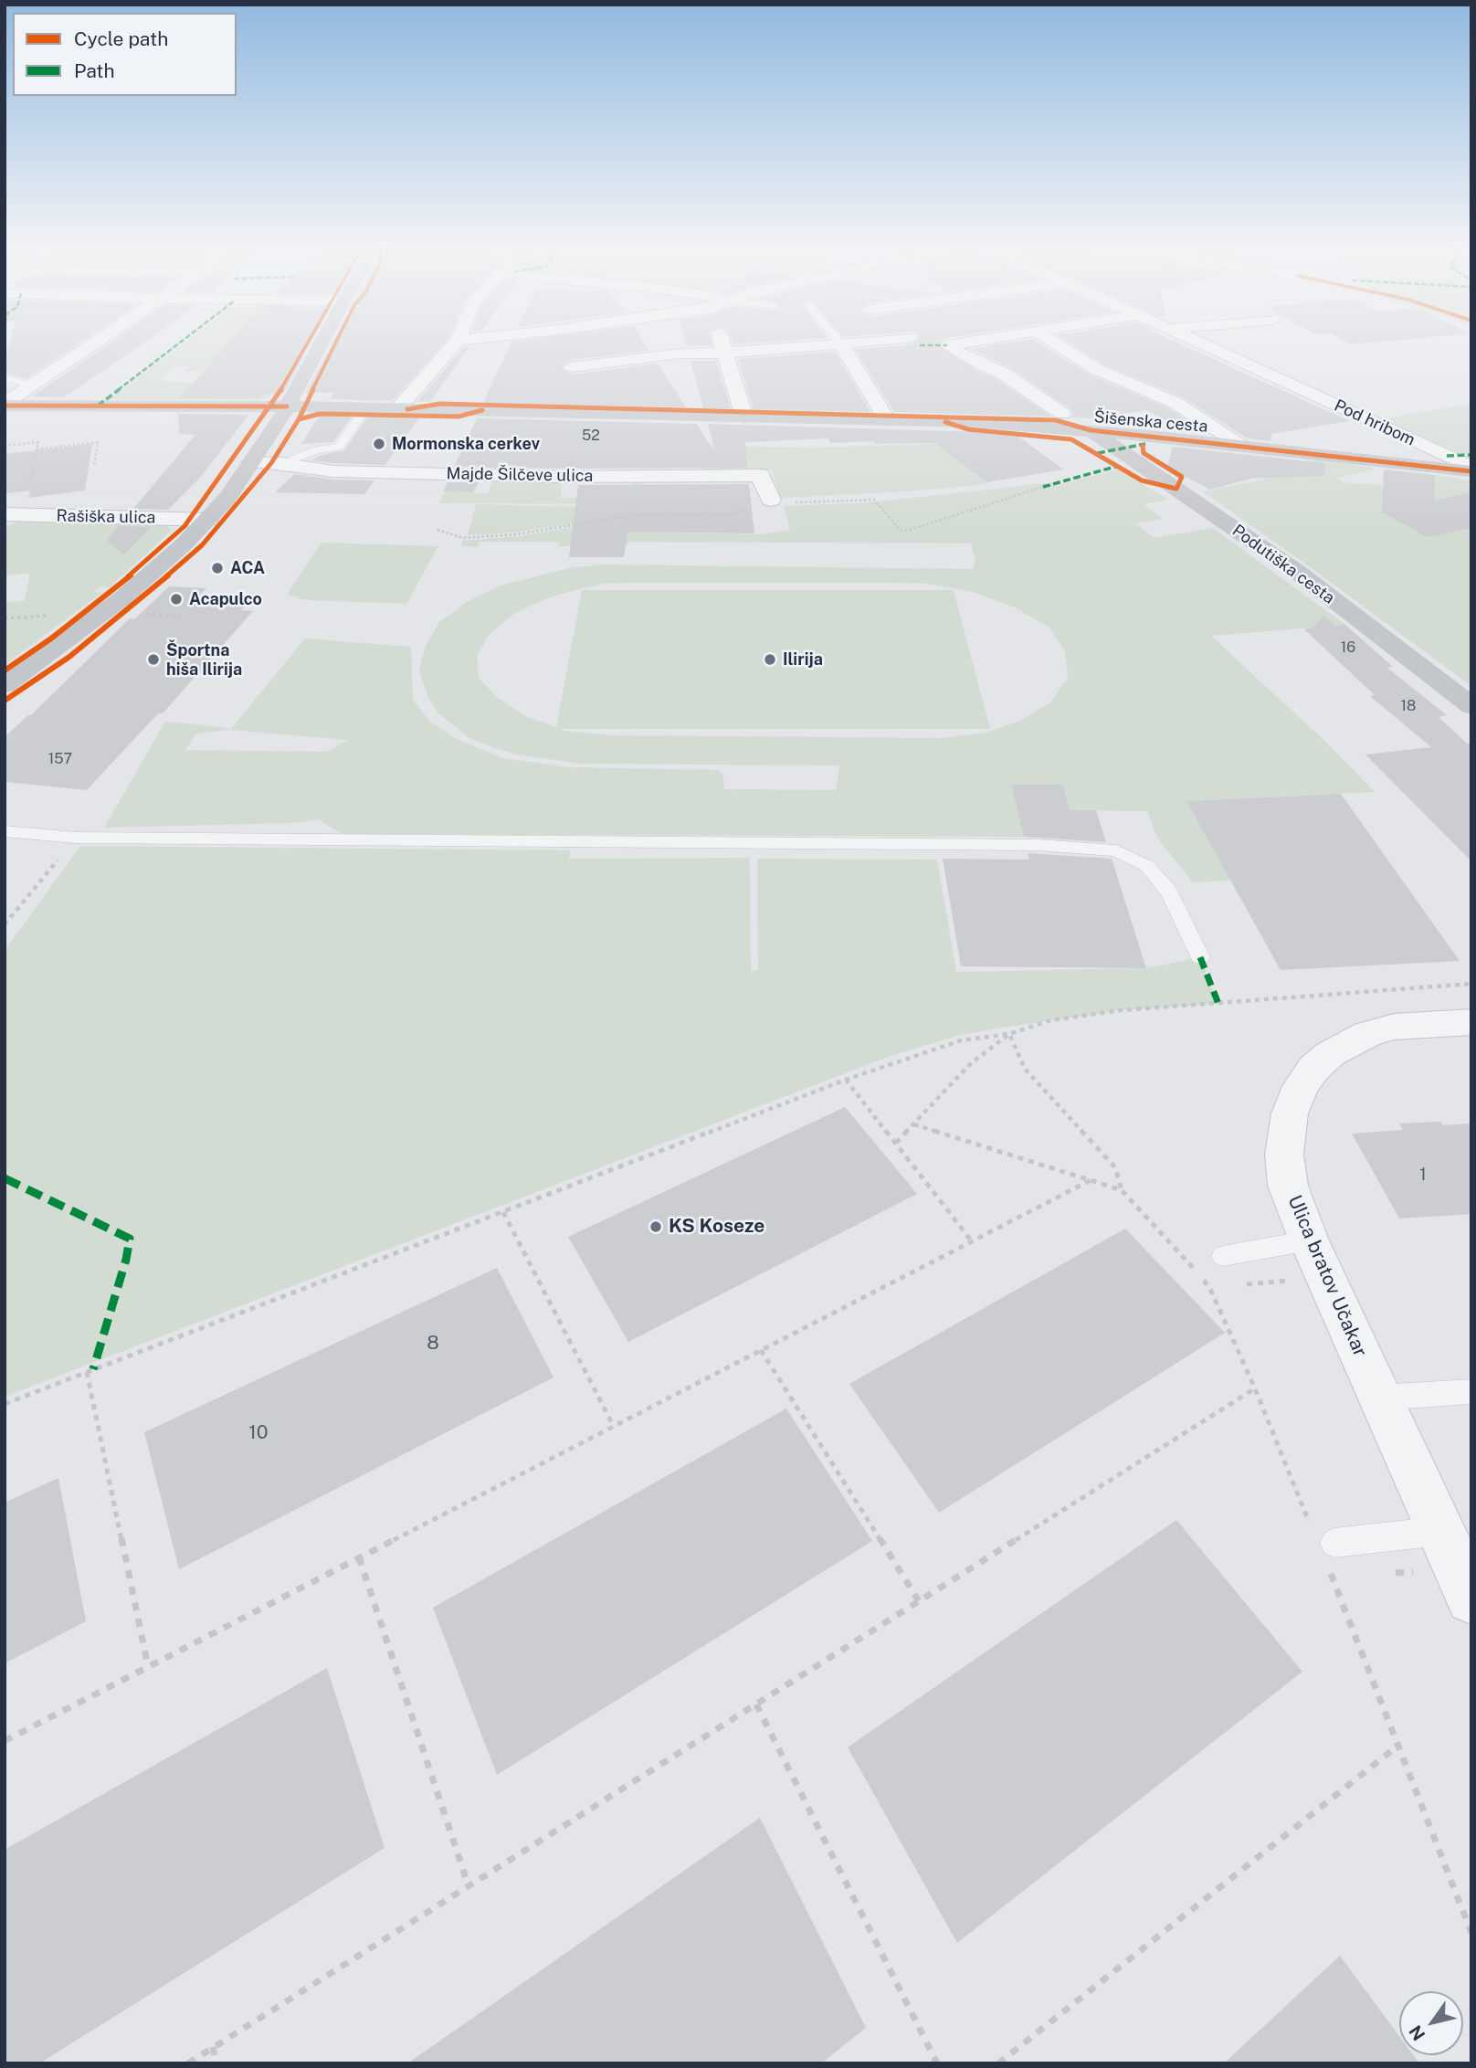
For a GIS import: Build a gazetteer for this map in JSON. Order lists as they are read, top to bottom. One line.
{"streets":{"main road":["Šišenska cesta","Podutiška cesta"],"street":["Pod hribom","Majde Šilčeve ulica","Rašiška ulica","Ulica bratov Učakar"]},"crossings":[["Šišenska cesta","Pod hribom"],["Šišenska cesta","Podutiška cesta"]],"places":["Mormonska cerkev","ACA","Acapulco","Športna hiša Ilirija","Ilirija","KS Koseze"],"house_numbers":["52","16","18","157","1","8","10"],"legend":["Cycle path","Path"],"north":"bottom left"}
